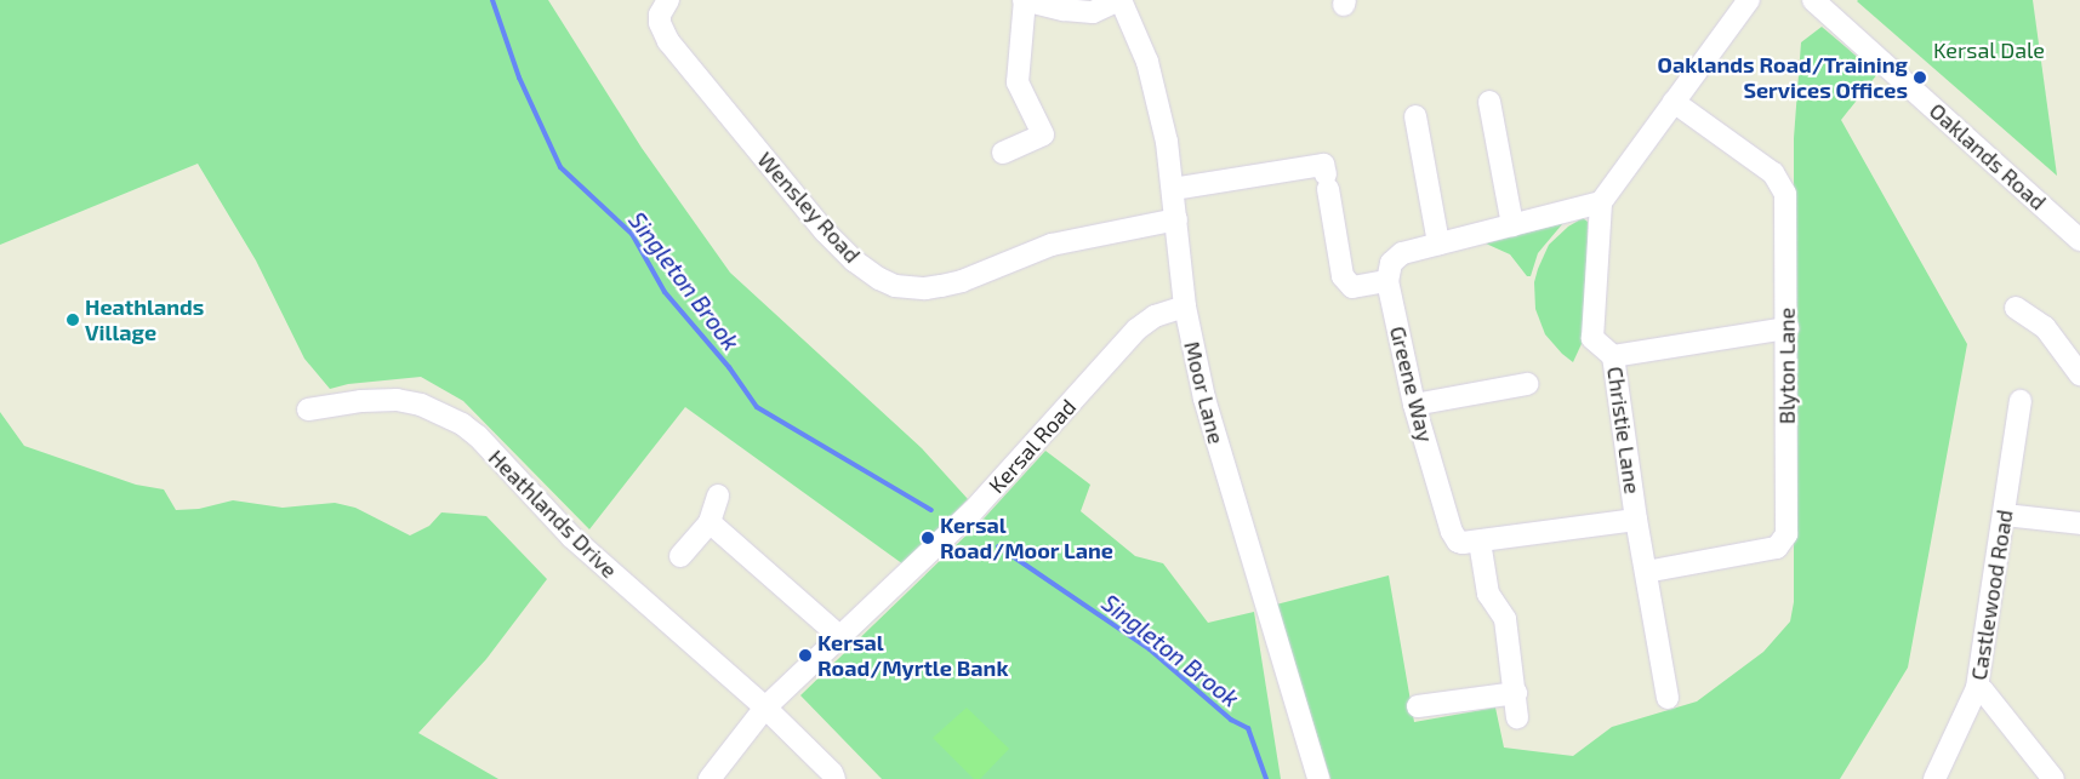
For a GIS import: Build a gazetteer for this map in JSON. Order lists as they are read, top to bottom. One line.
{"streets":{"street":["Oaklands Road","Wensley Road","Blyton Lane","Greene Way","Moor Lane","Christie Lane","Kersal Road","Heathlands Drive","Castlewood Road"]},"crossings":[["Wensley Road","Moor Lane"],["Blyton Lane","Christie Lane"],["Greene Way","Christie Lane"],["Moor Lane","Kersal Road"],["Kersal Road","Heathlands Drive"]],"water":["Singleton Brook"],"parks":["Kersal Dale"],"places":["Oaklands Road/Training Services Offices","Heathlands Village","Kersal Road/Moor Lane","Kersal Road/Myrtle Bank"]}
